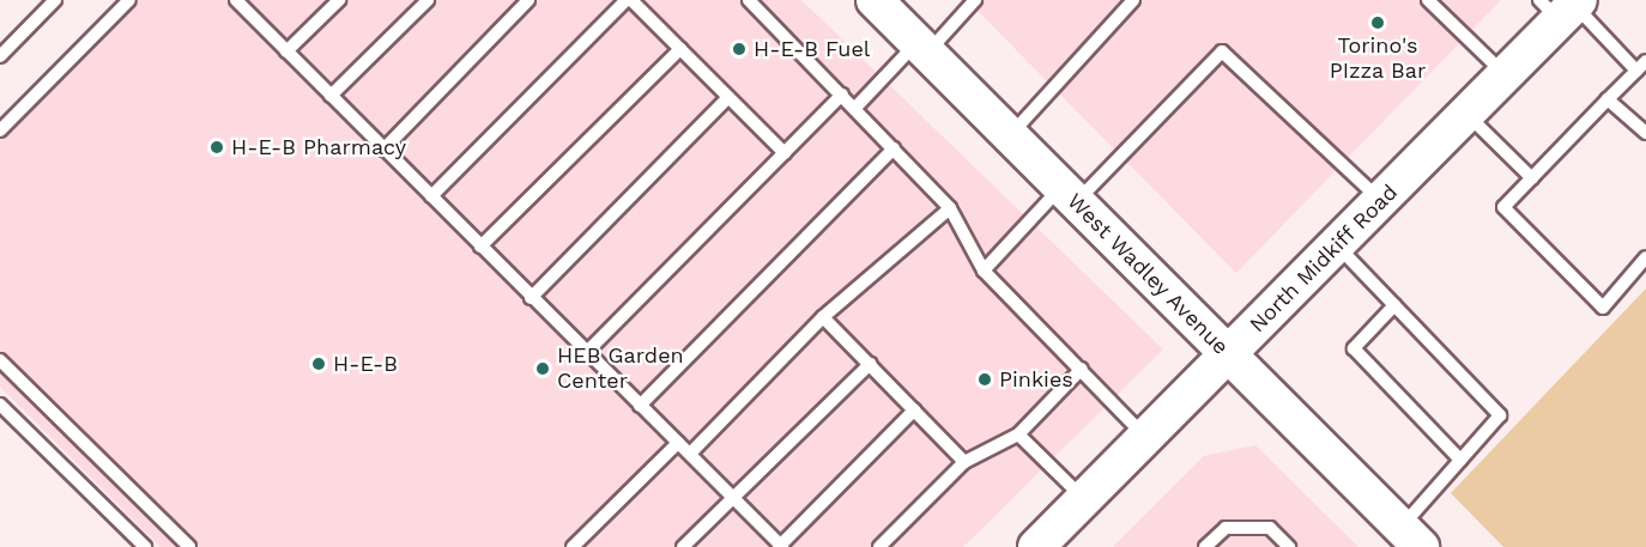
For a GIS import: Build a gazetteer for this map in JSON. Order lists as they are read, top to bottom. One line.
{"streets":{"main road":["North Midkiff Road","West Wadley Avenue"]},"crossings":[["North Midkiff Road","West Wadley Avenue"]],"places":["Torino's PIzza Bar","H-E-B Fuel","H-E-B Pharmacy","H-E-B","HEB Garden Center","Pinkies"]}
